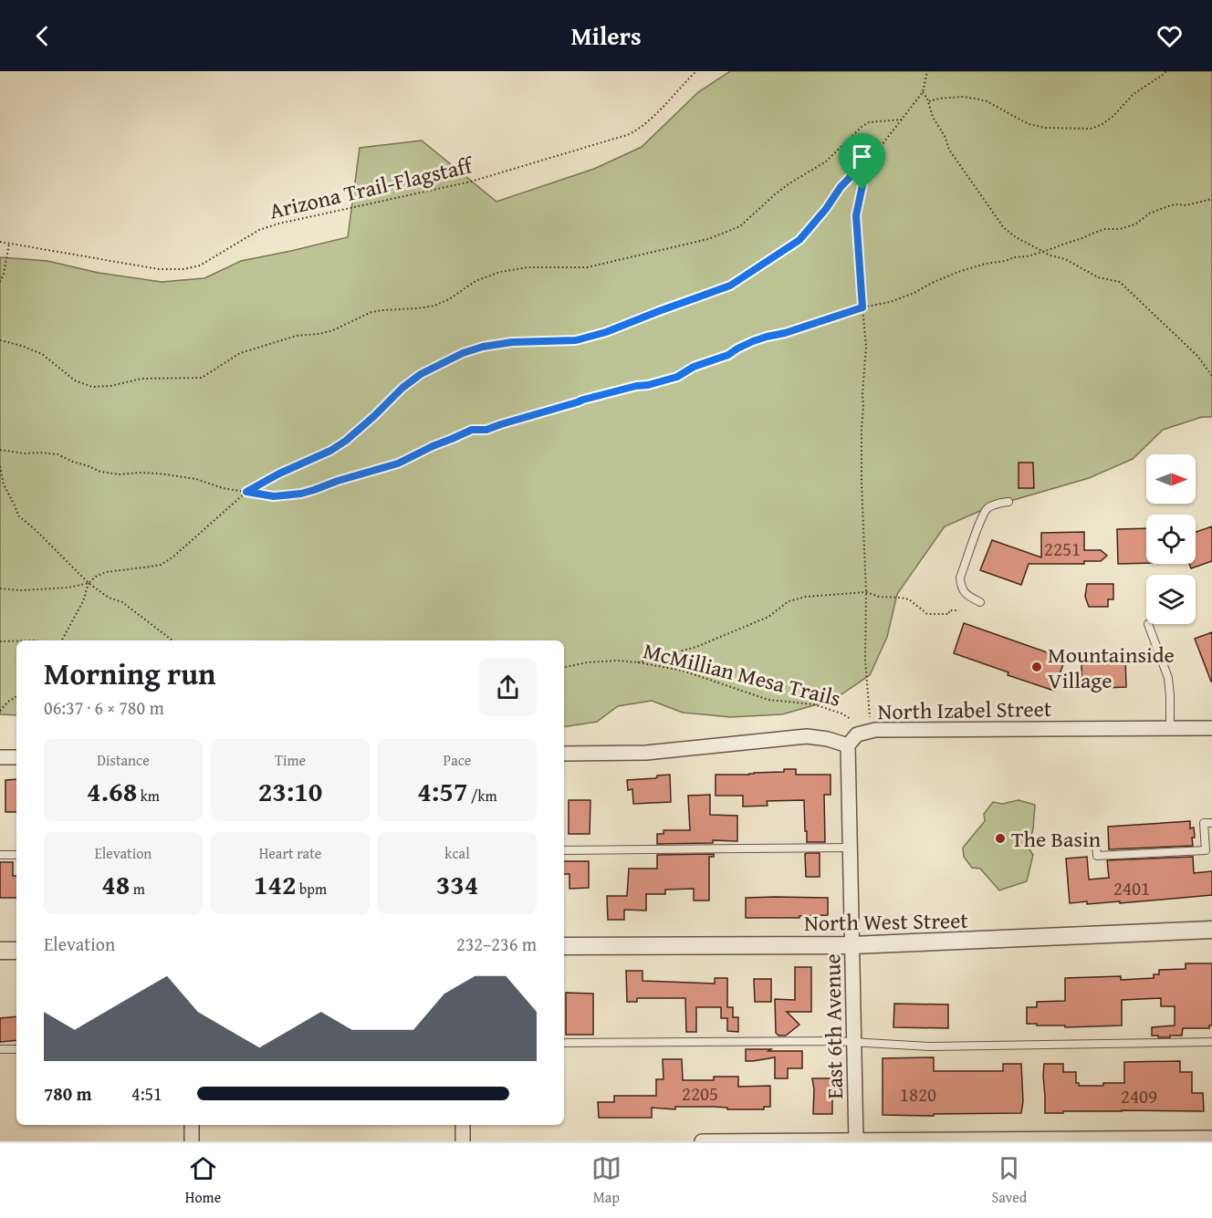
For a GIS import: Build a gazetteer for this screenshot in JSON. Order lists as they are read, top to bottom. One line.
{"streets":{"street":["North Izabel Street","North West Street","East 6th Avenue"],"path":["Arizona Trail-Flagstaff","McMillian Mesa Trails"]},"crossings":[["North Izabel Street","East 6th Avenue"],["North West Street","East 6th Avenue"]],"places":["Mountainside Village","The Basin"],"house_numbers":["2251","2401","2205","1820","2409"],"north":"right","page":{"header":"Milers","heading":["Morning run","06:37 · 6 × 780 m"],"stats":[["Distance","4.68 km"],["Time","23:10"],["Pace","4:57 /km"],["Elevation","48 m"],["Heart rate","142 bpm"],["kcal","334"]],"chart":["Elevation","232–236 m"],"list":[{"name":"780 m","note":"4:51"}],"tabs":["Home","Map","Saved"]}}
